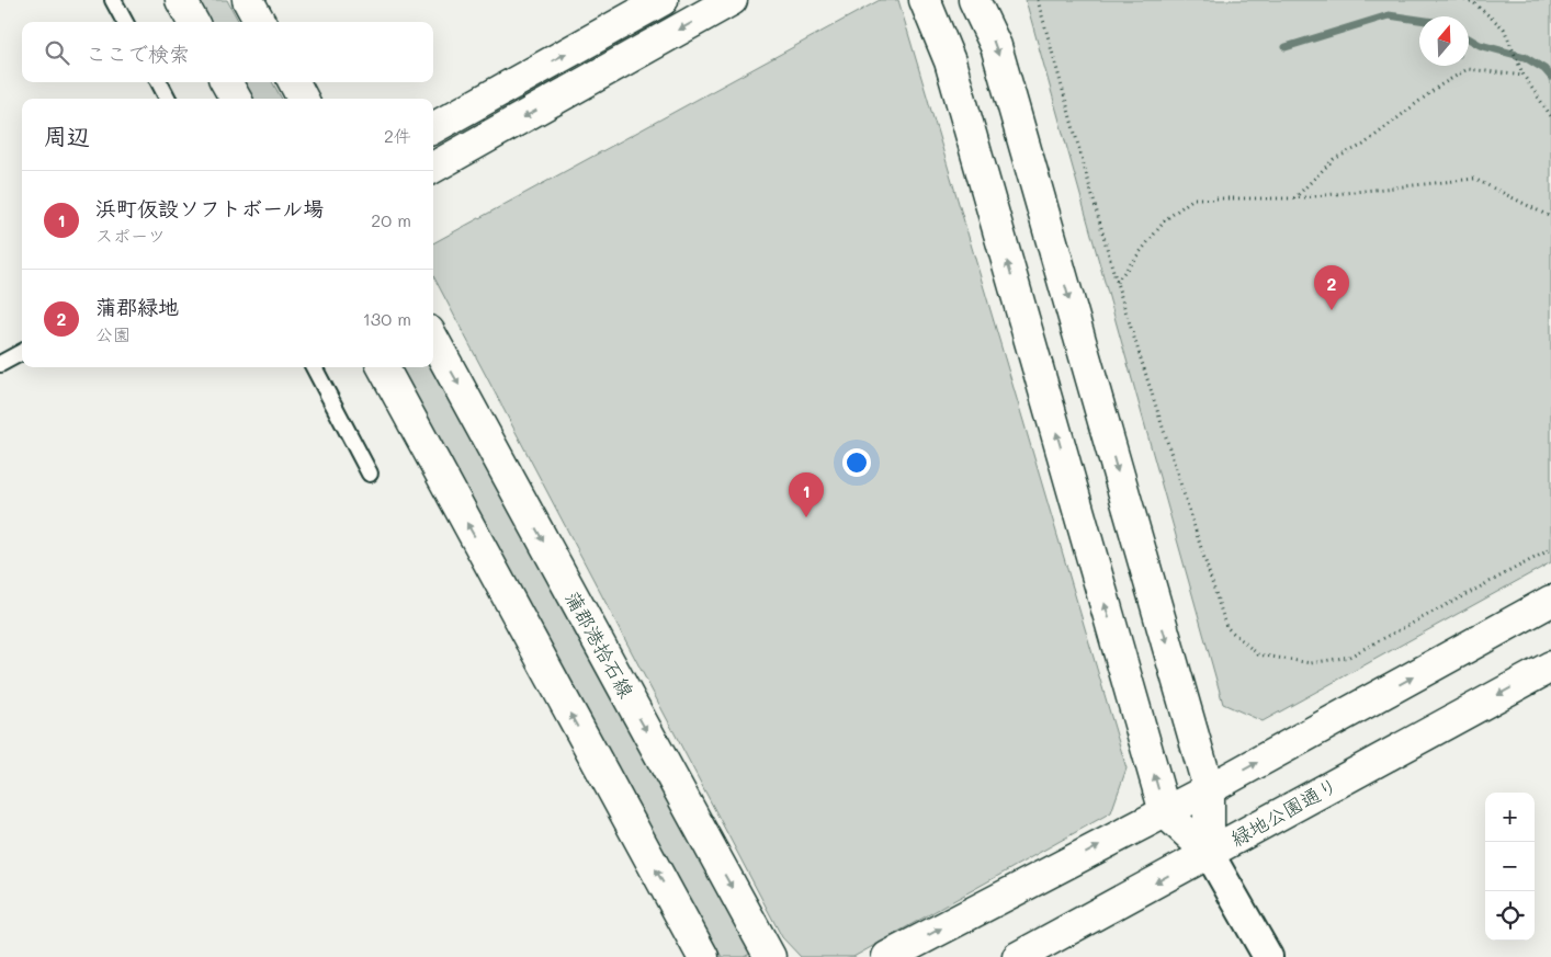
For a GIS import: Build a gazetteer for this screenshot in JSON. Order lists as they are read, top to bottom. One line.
{"streets":{"street":["蒲郡港拾石線","緑地公園通り"]},"north":"top","page":{"search":"ここで検索","heading":["周辺","2件"],"list":[{"mark":"1","name":"浜町仮設ソフトボール場","note":"スポーツ","value":"20 m"},{"mark":"2","name":"蒲郡緑地","note":"公園","value":"130 m"}],"pins":["2","1"],"map_buttons":["+","−"]}}
